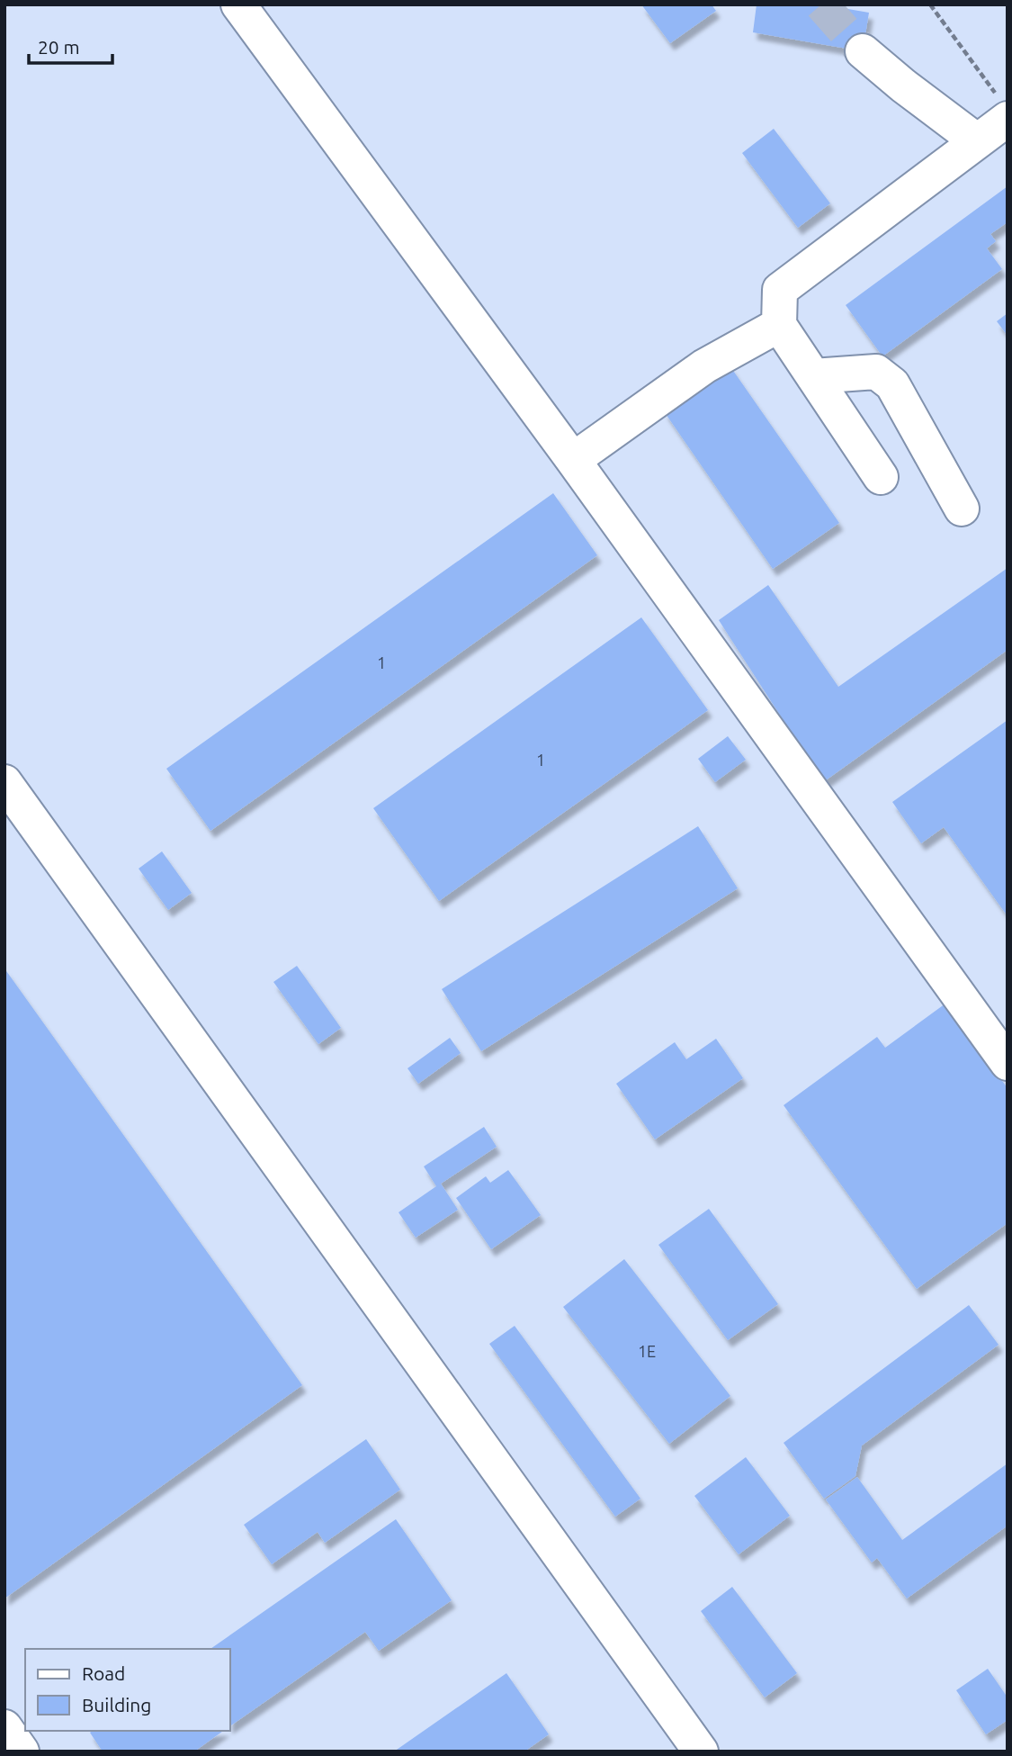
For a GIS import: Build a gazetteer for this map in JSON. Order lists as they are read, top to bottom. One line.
{"house_numbers":["1","1","1Е"],"legend":["Road","Building"],"scale_bar":"20 m"}
